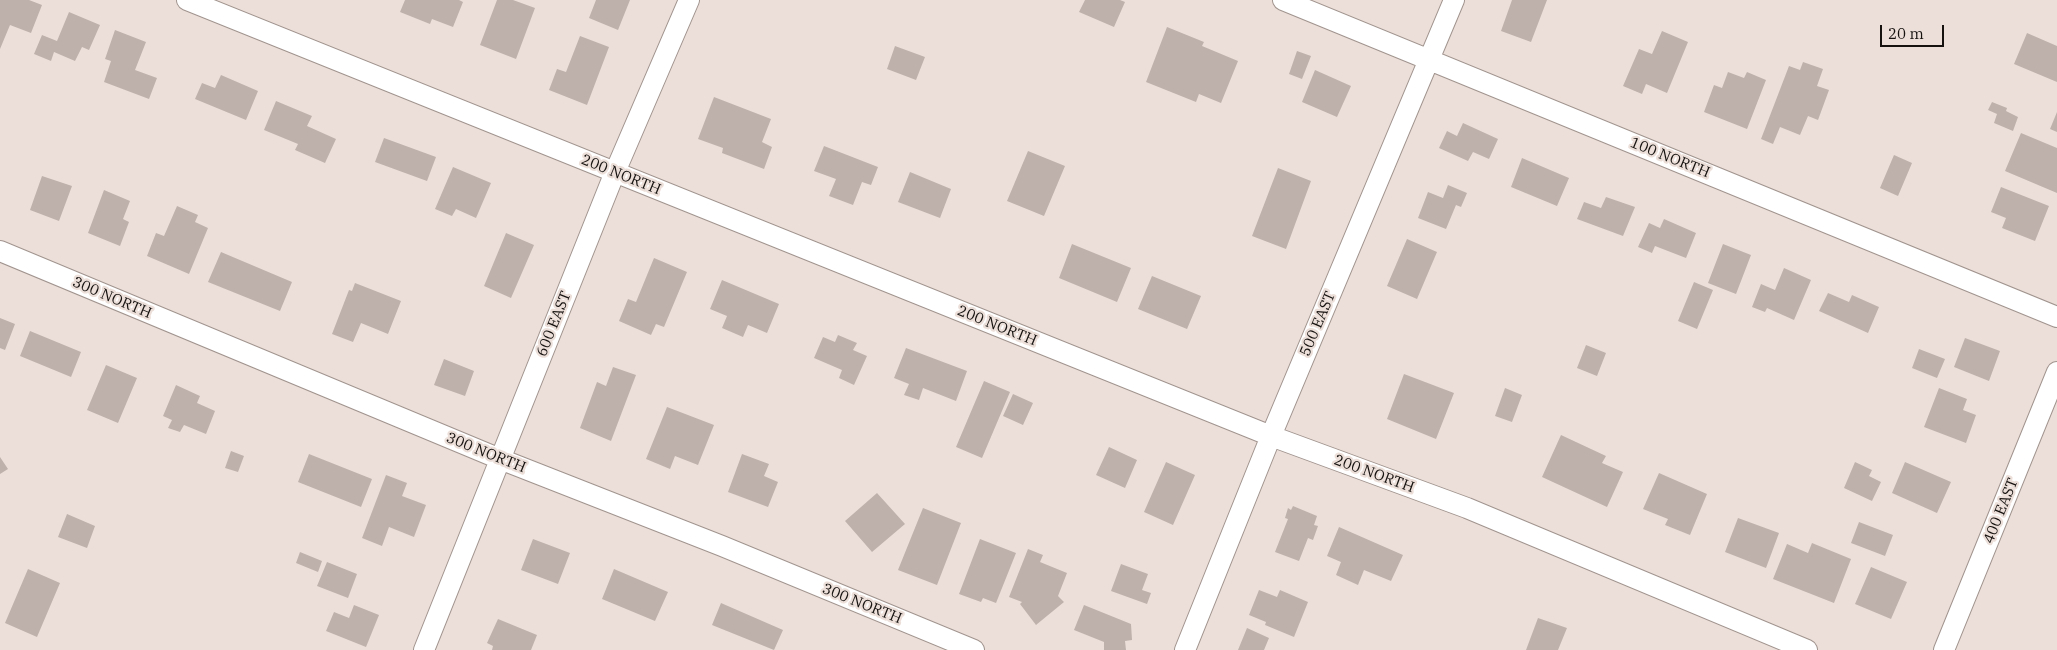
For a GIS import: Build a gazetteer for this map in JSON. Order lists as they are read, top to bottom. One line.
{"streets":{"street":["100 NORTH","200 NORTH","300 NORTH","600 EAST","500 EAST","400 EAST"]},"crossings":[["100 NORTH","500 EAST"],["200 NORTH","600 EAST"],["200 NORTH","500 EAST"],["300 NORTH","600 EAST"]],"scale_bar":"20 m"}
